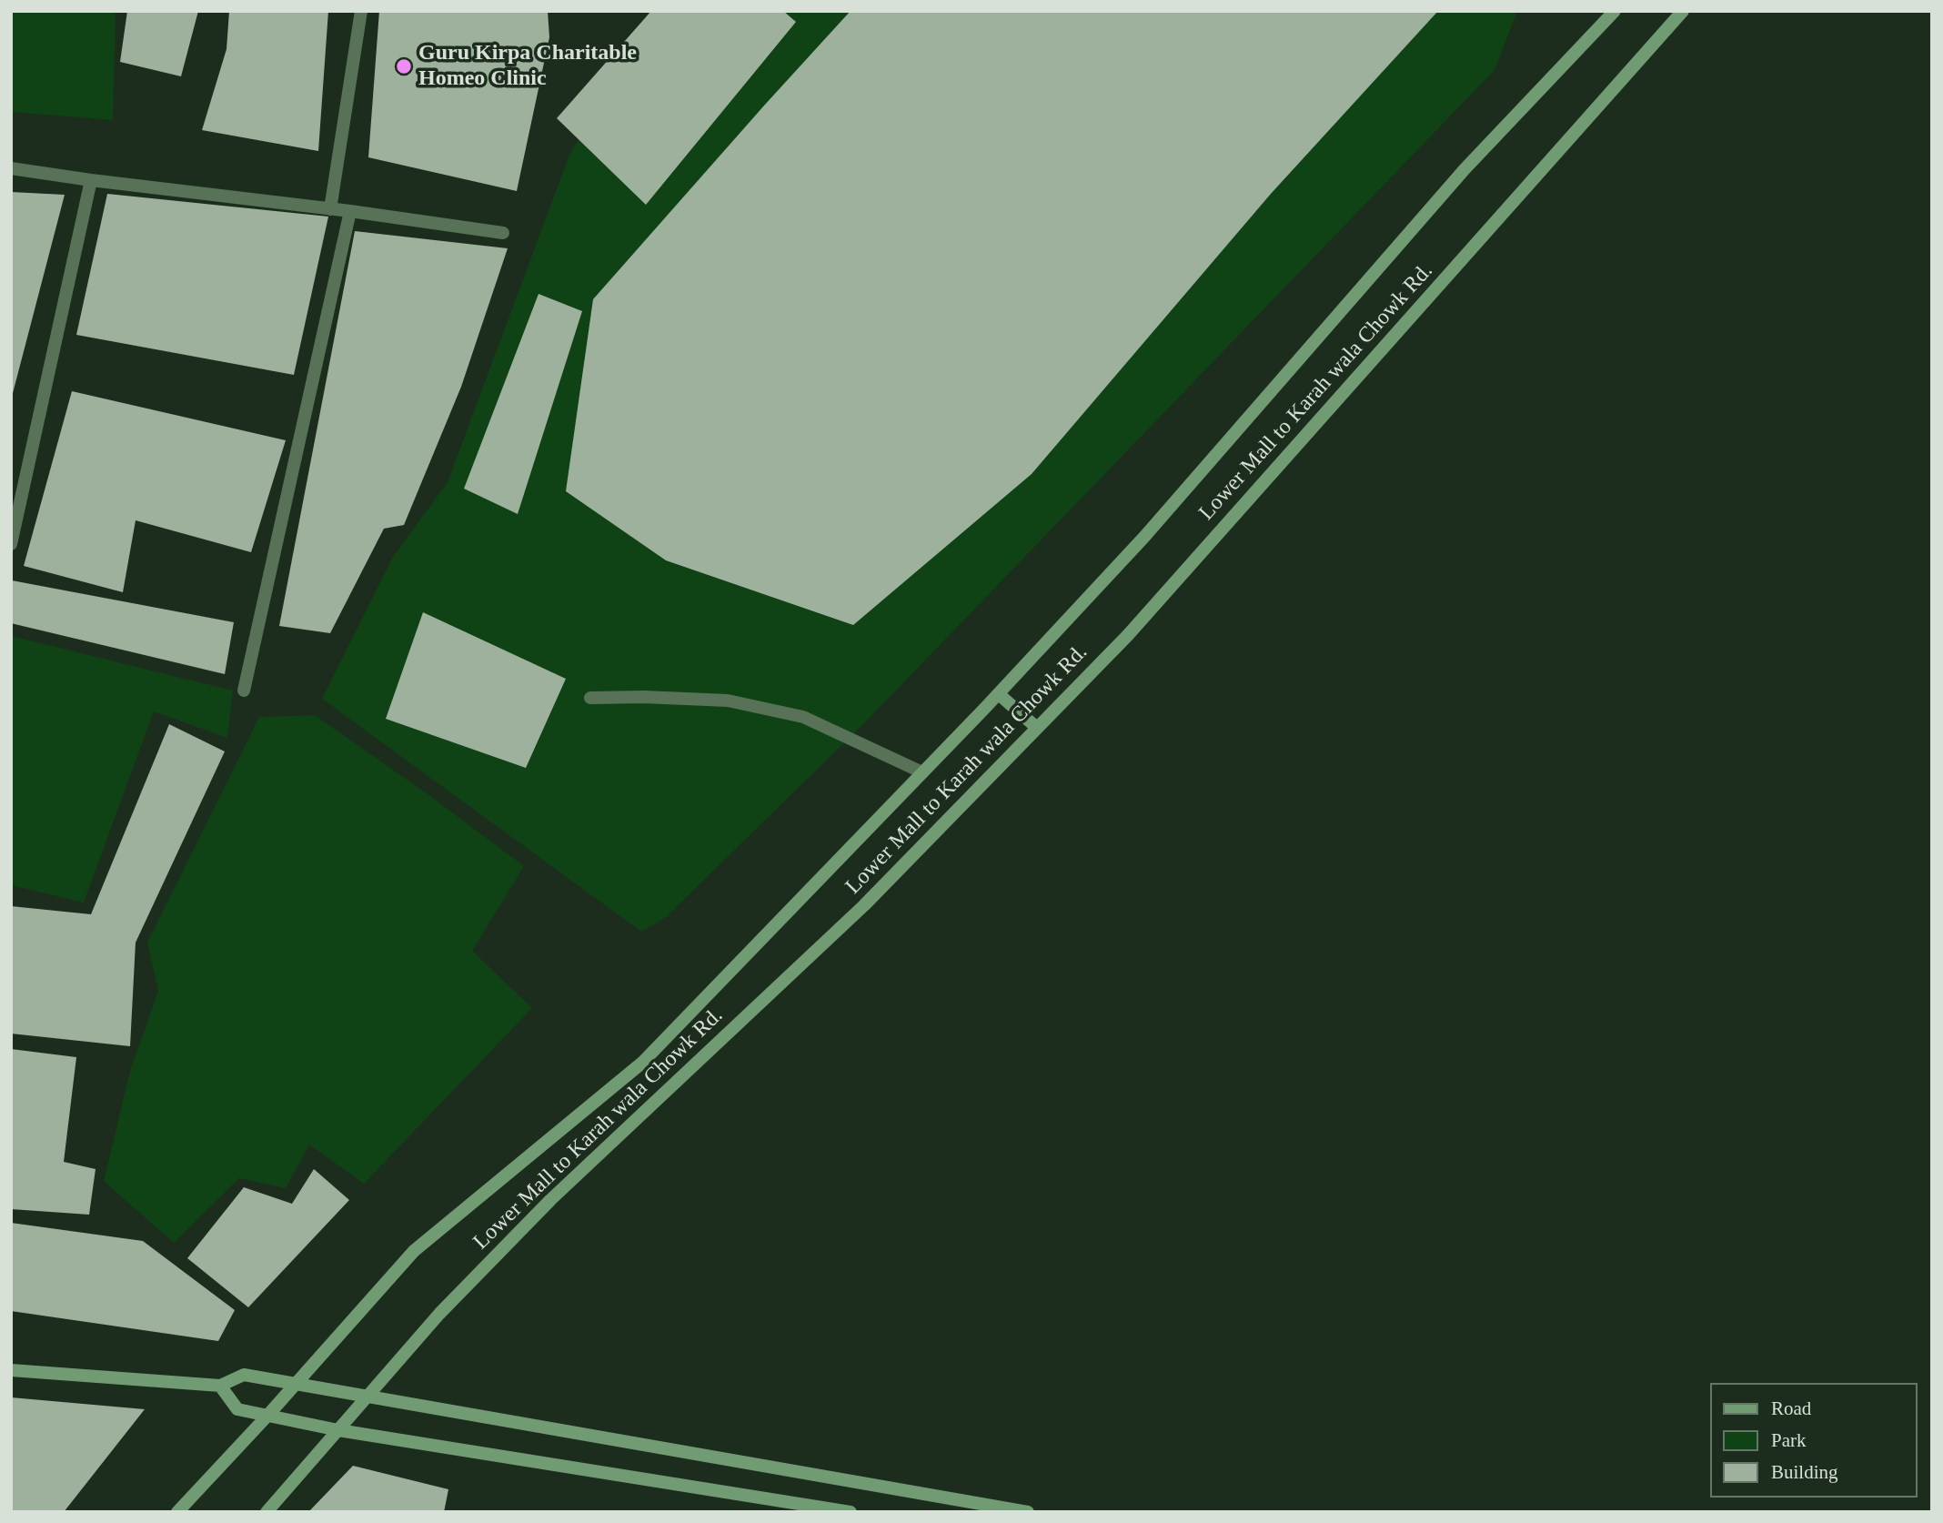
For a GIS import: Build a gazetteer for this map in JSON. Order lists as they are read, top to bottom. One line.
{"streets":{"main road":["Lower Mall to Karah wala Chowk Rd."]},"places":["Guru Kirpa Charitable Homeo Clinic"],"legend":["Road","Park","Building"]}
